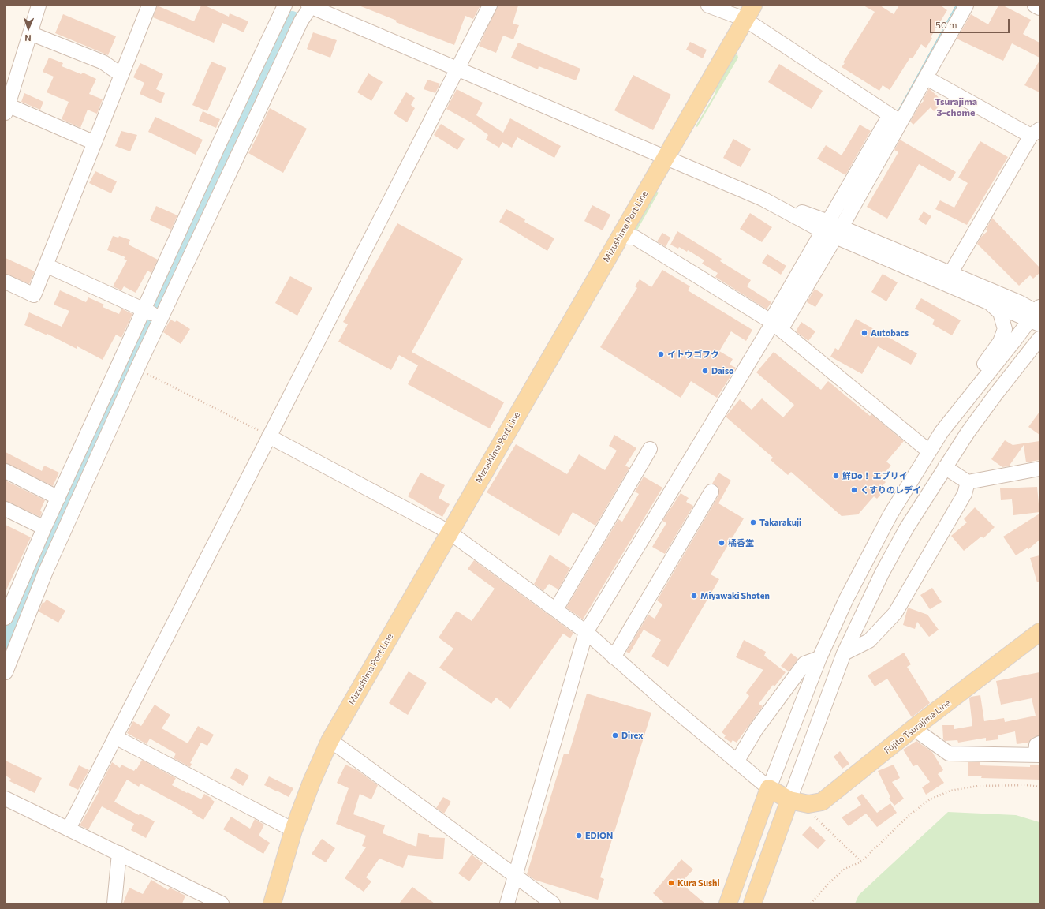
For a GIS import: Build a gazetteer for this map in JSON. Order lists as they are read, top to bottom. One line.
{"streets":{"main road":["Mizushima Port Line","Fujito Tsurajima Line"]},"districts":["Tsurajima 3-chome"],"places":["Autobacs","イトウゴフク","Daiso","鮮Do！ エブリイ","くすりのレデイ","Takarakuji","橘香堂","Miyawaki Shoten","Direx","EDION","Kura Sushi"],"scale_bar":"50 m","north":"bottom"}
